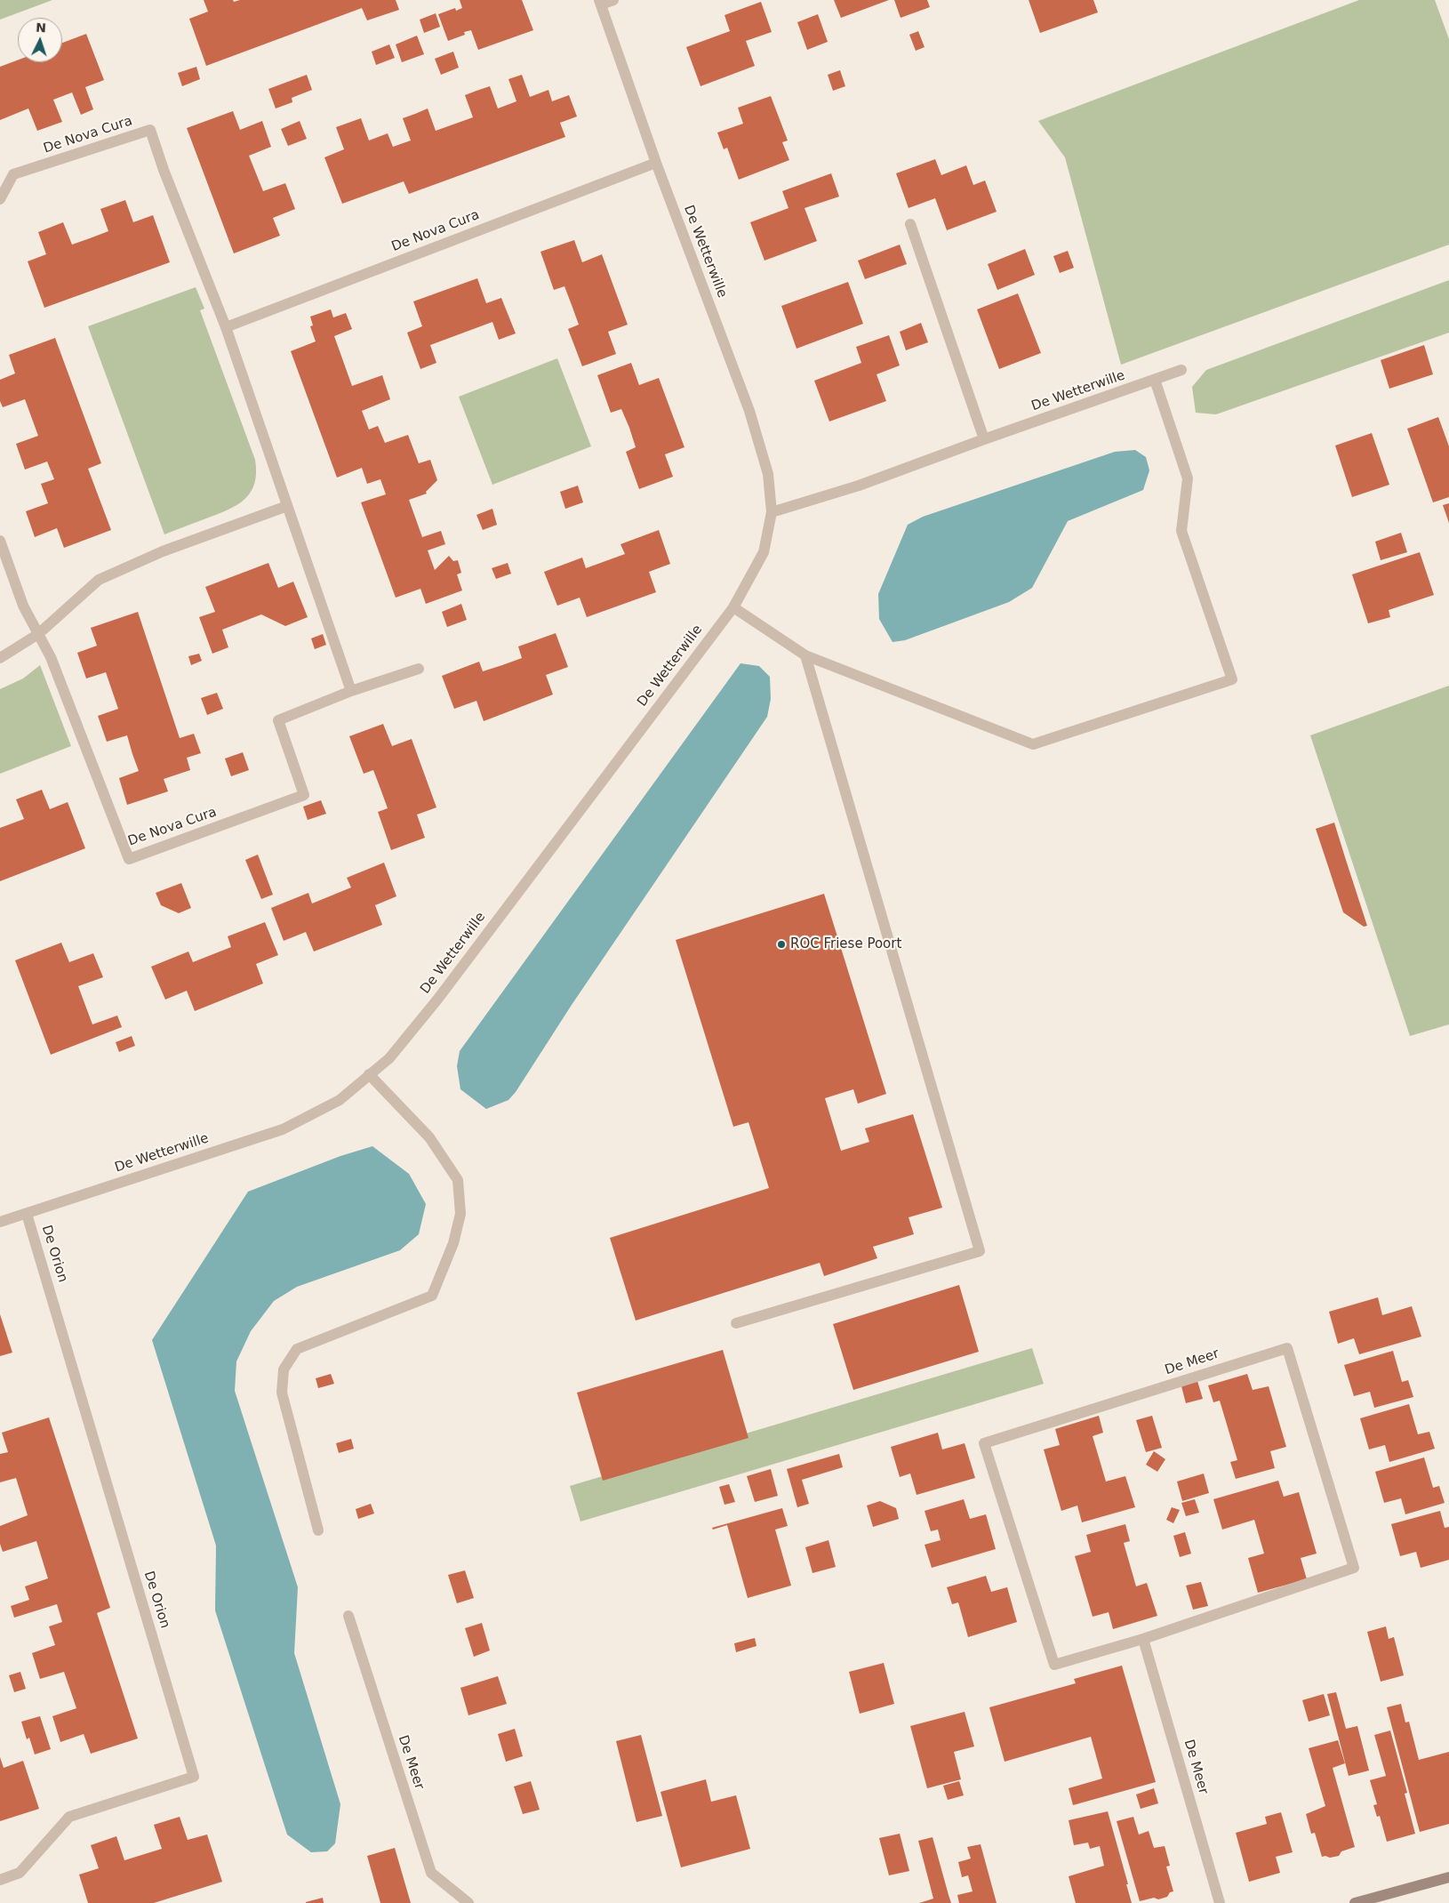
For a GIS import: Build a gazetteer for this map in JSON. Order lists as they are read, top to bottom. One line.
{"streets":{"street":["De Nova Cura","De Wetterwille","De Orion","De Meer"]},"crossings":[["De Nova Cura","De Wetterwille"],["De Wetterwille","De Orion"]],"places":["ROC Friese Poort"],"north":"top"}
